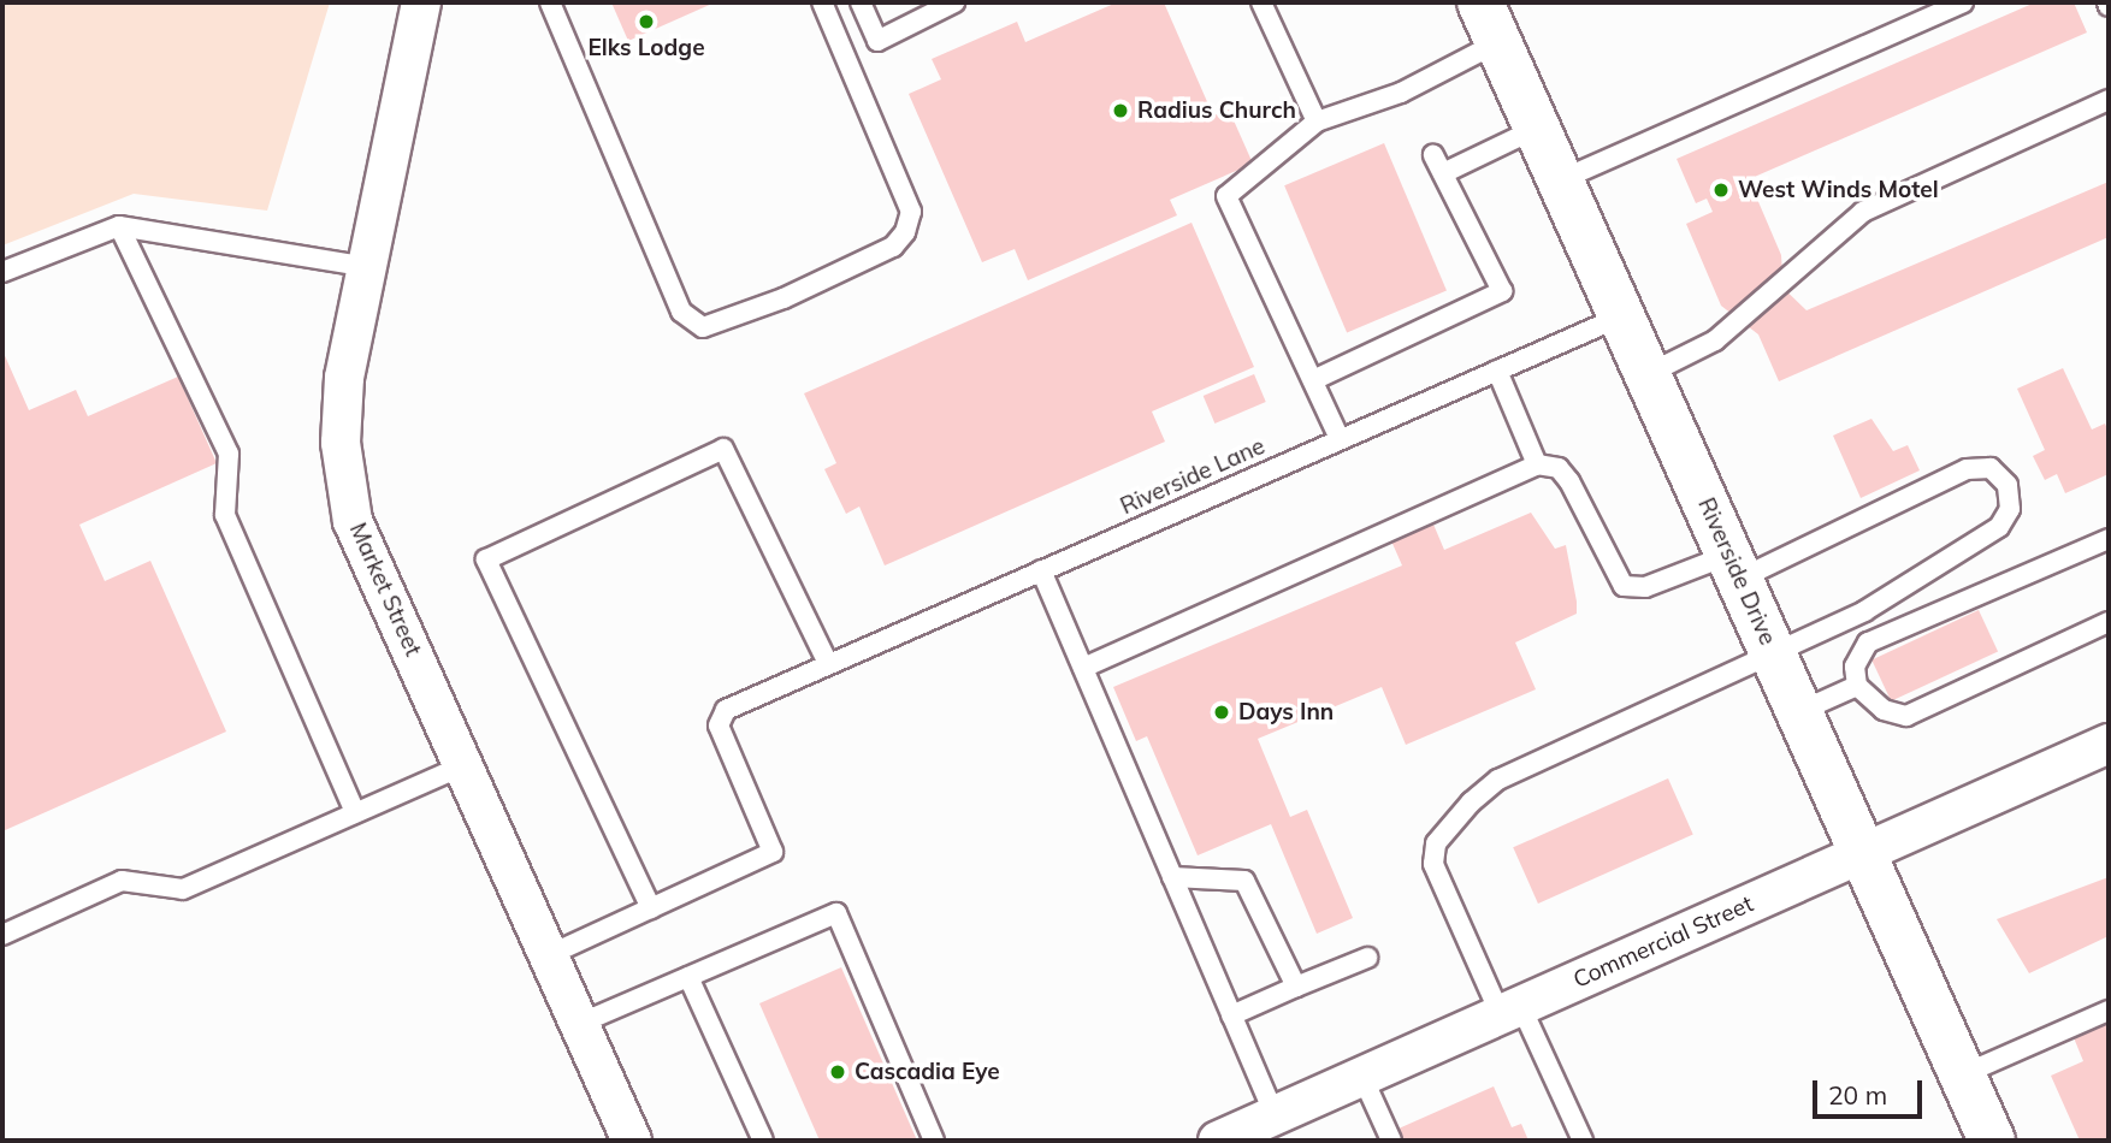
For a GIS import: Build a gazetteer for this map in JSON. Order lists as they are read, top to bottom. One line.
{"streets":{"main road":["Riverside Drive"],"street":["Market Street","Commercial Street"],"lane":["Riverside Lane"]},"crossings":[["Riverside Lane","Riverside Drive"],["Riverside Drive","Commercial Street"]],"places":["Elks Lodge","Radius Church","West Winds Motel","Days Inn","Cascadia Eye"],"scale_bar":"20 m"}
